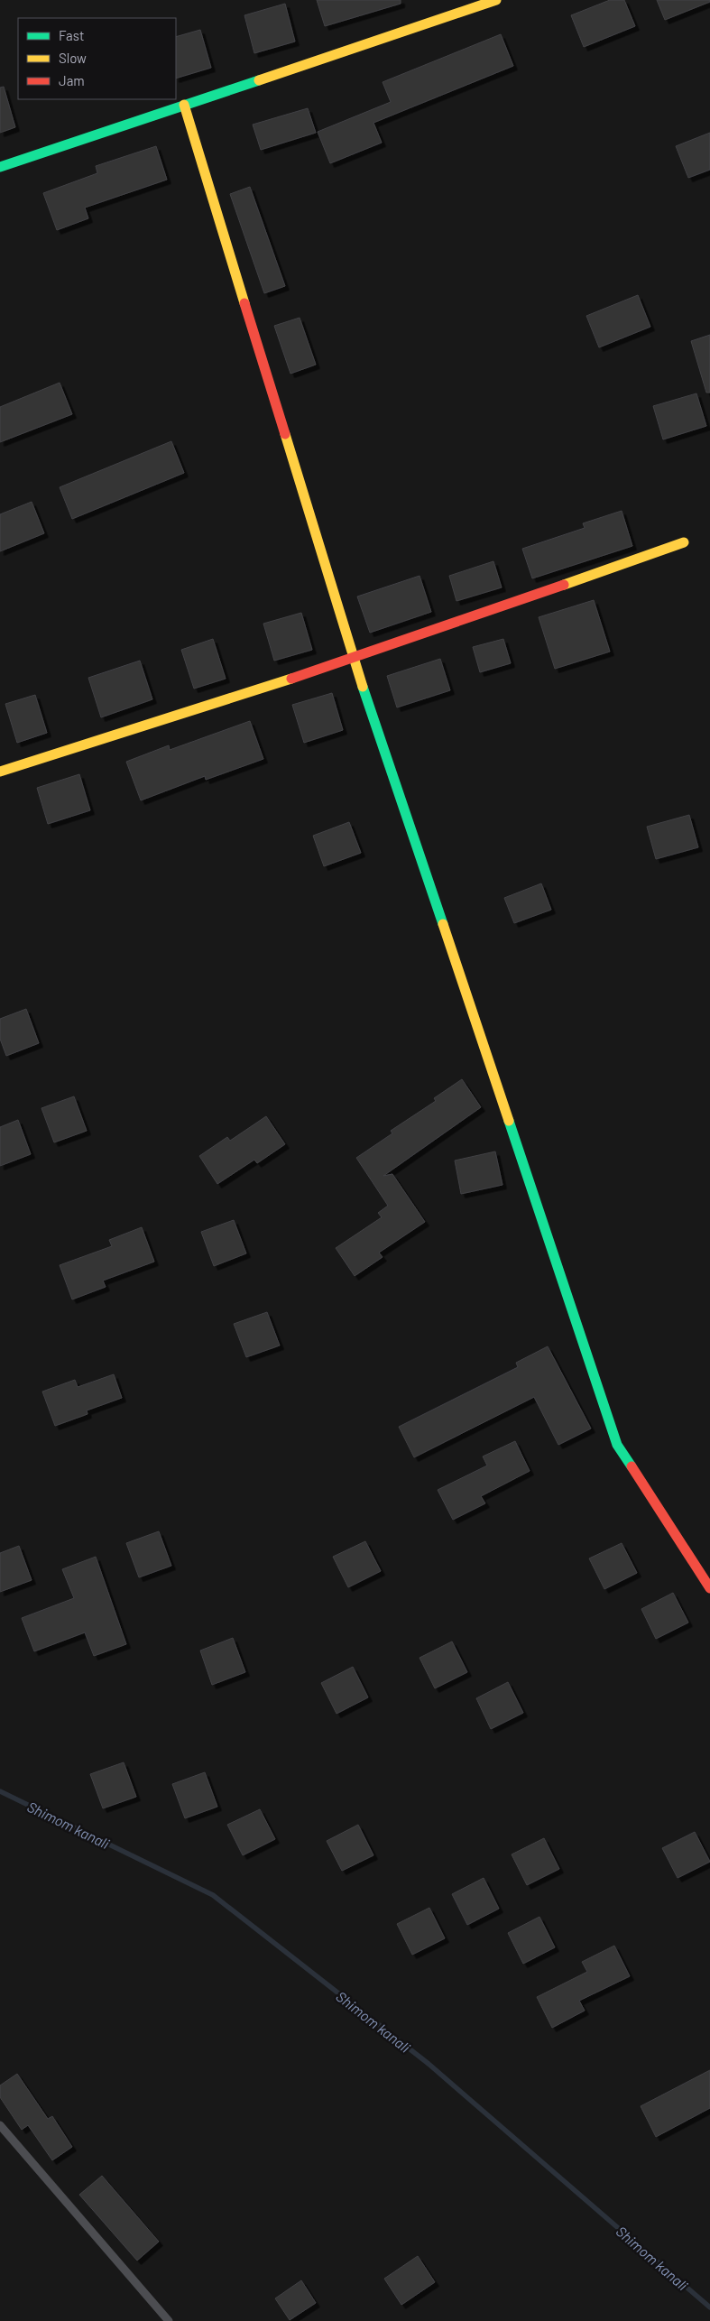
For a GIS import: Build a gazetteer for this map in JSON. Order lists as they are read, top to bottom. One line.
{"water":["Shimom kanali"],"legend":["Fast","Slow","Jam"]}
